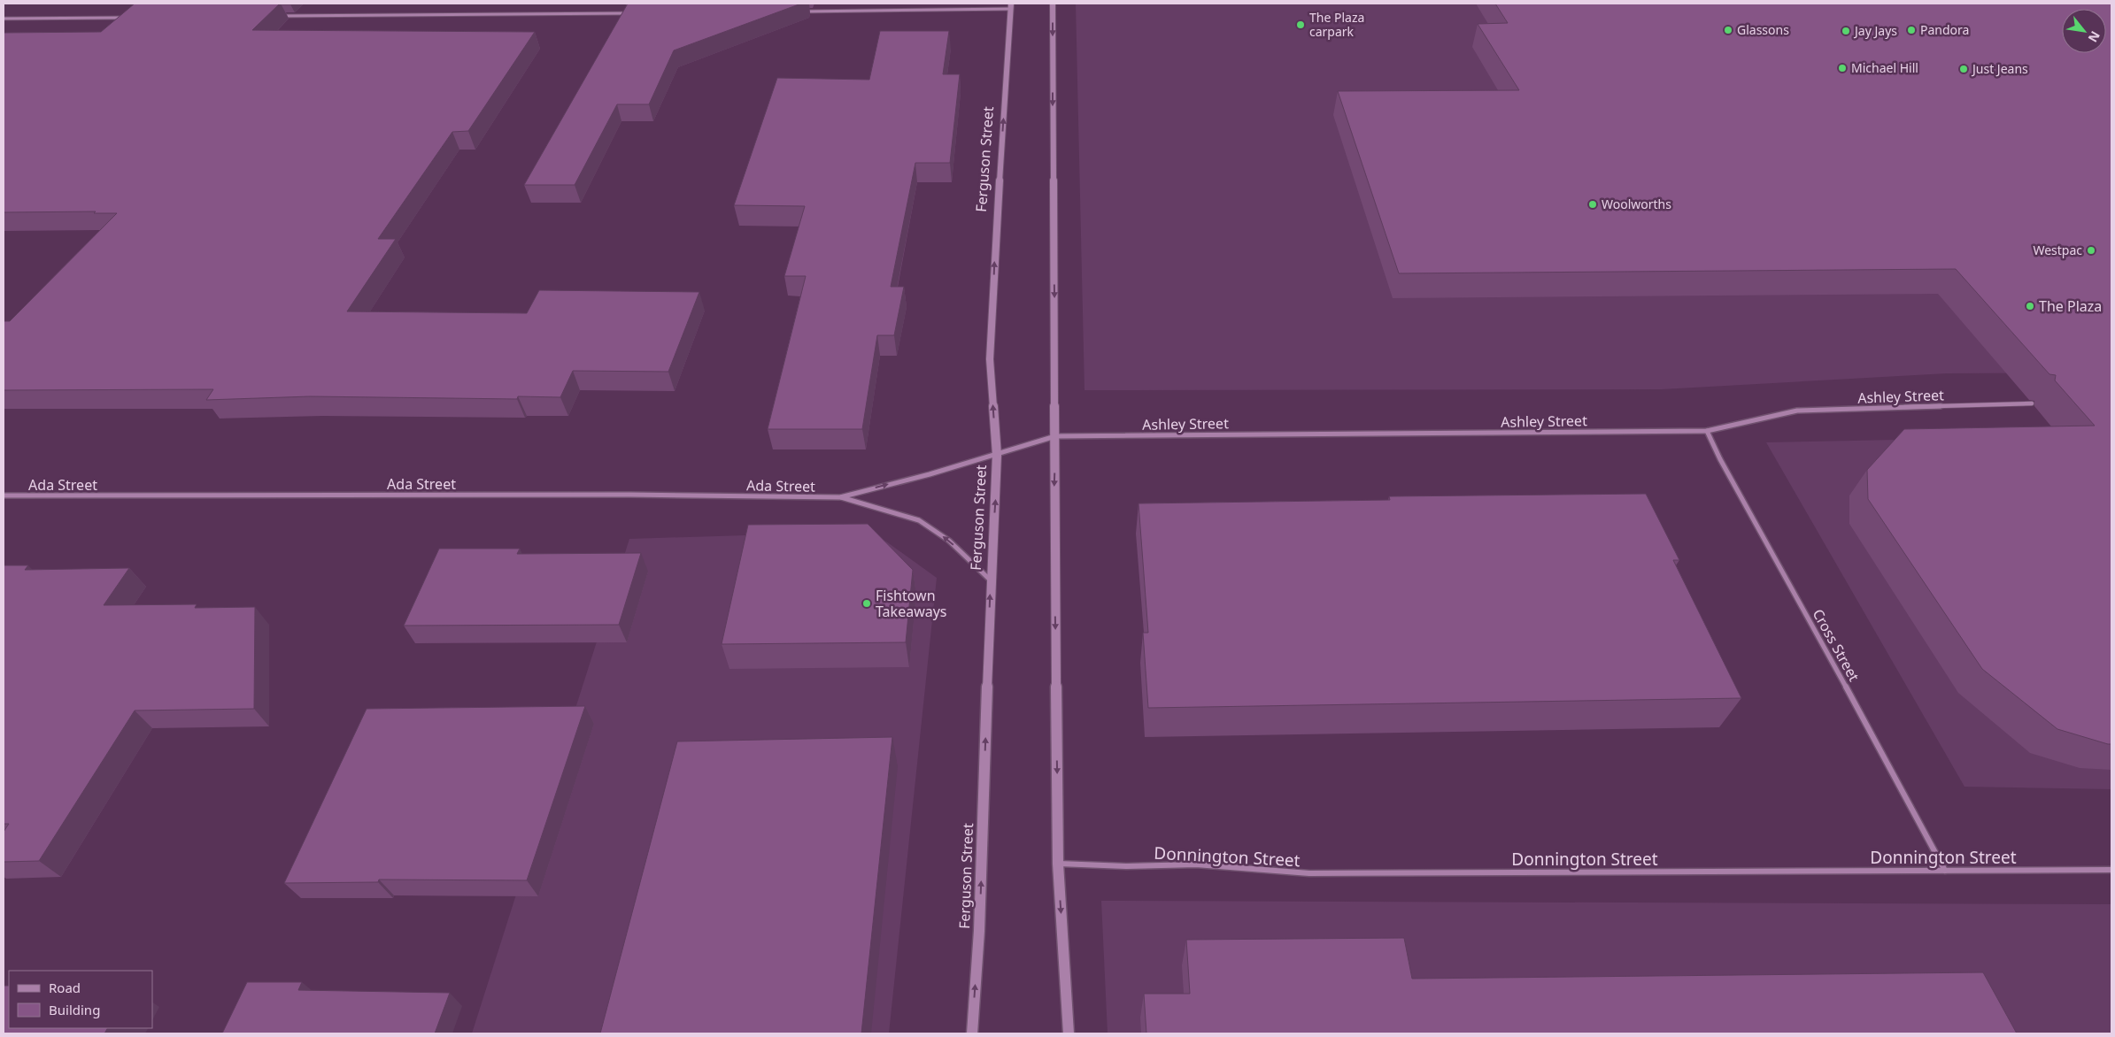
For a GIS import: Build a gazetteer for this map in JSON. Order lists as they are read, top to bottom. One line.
{"streets":{"main road":["Ferguson Street"],"street":["Ashley Street","Ada Street","Cross Street","Donnington Street"]},"crossings":[["Ferguson Street","Ada Street"],["Ashley Street","Ada Street"],["Ashley Street","Cross Street"],["Cross Street","Donnington Street"]],"places":["The Plaza carpark","Glassons","Pandora","Jay Jays","Michael Hill","Just Jeans","Woolworths","Westpac","The Plaza","Fishtown Takeaways"],"legend":["Road","Building"],"north":"bottom right"}
